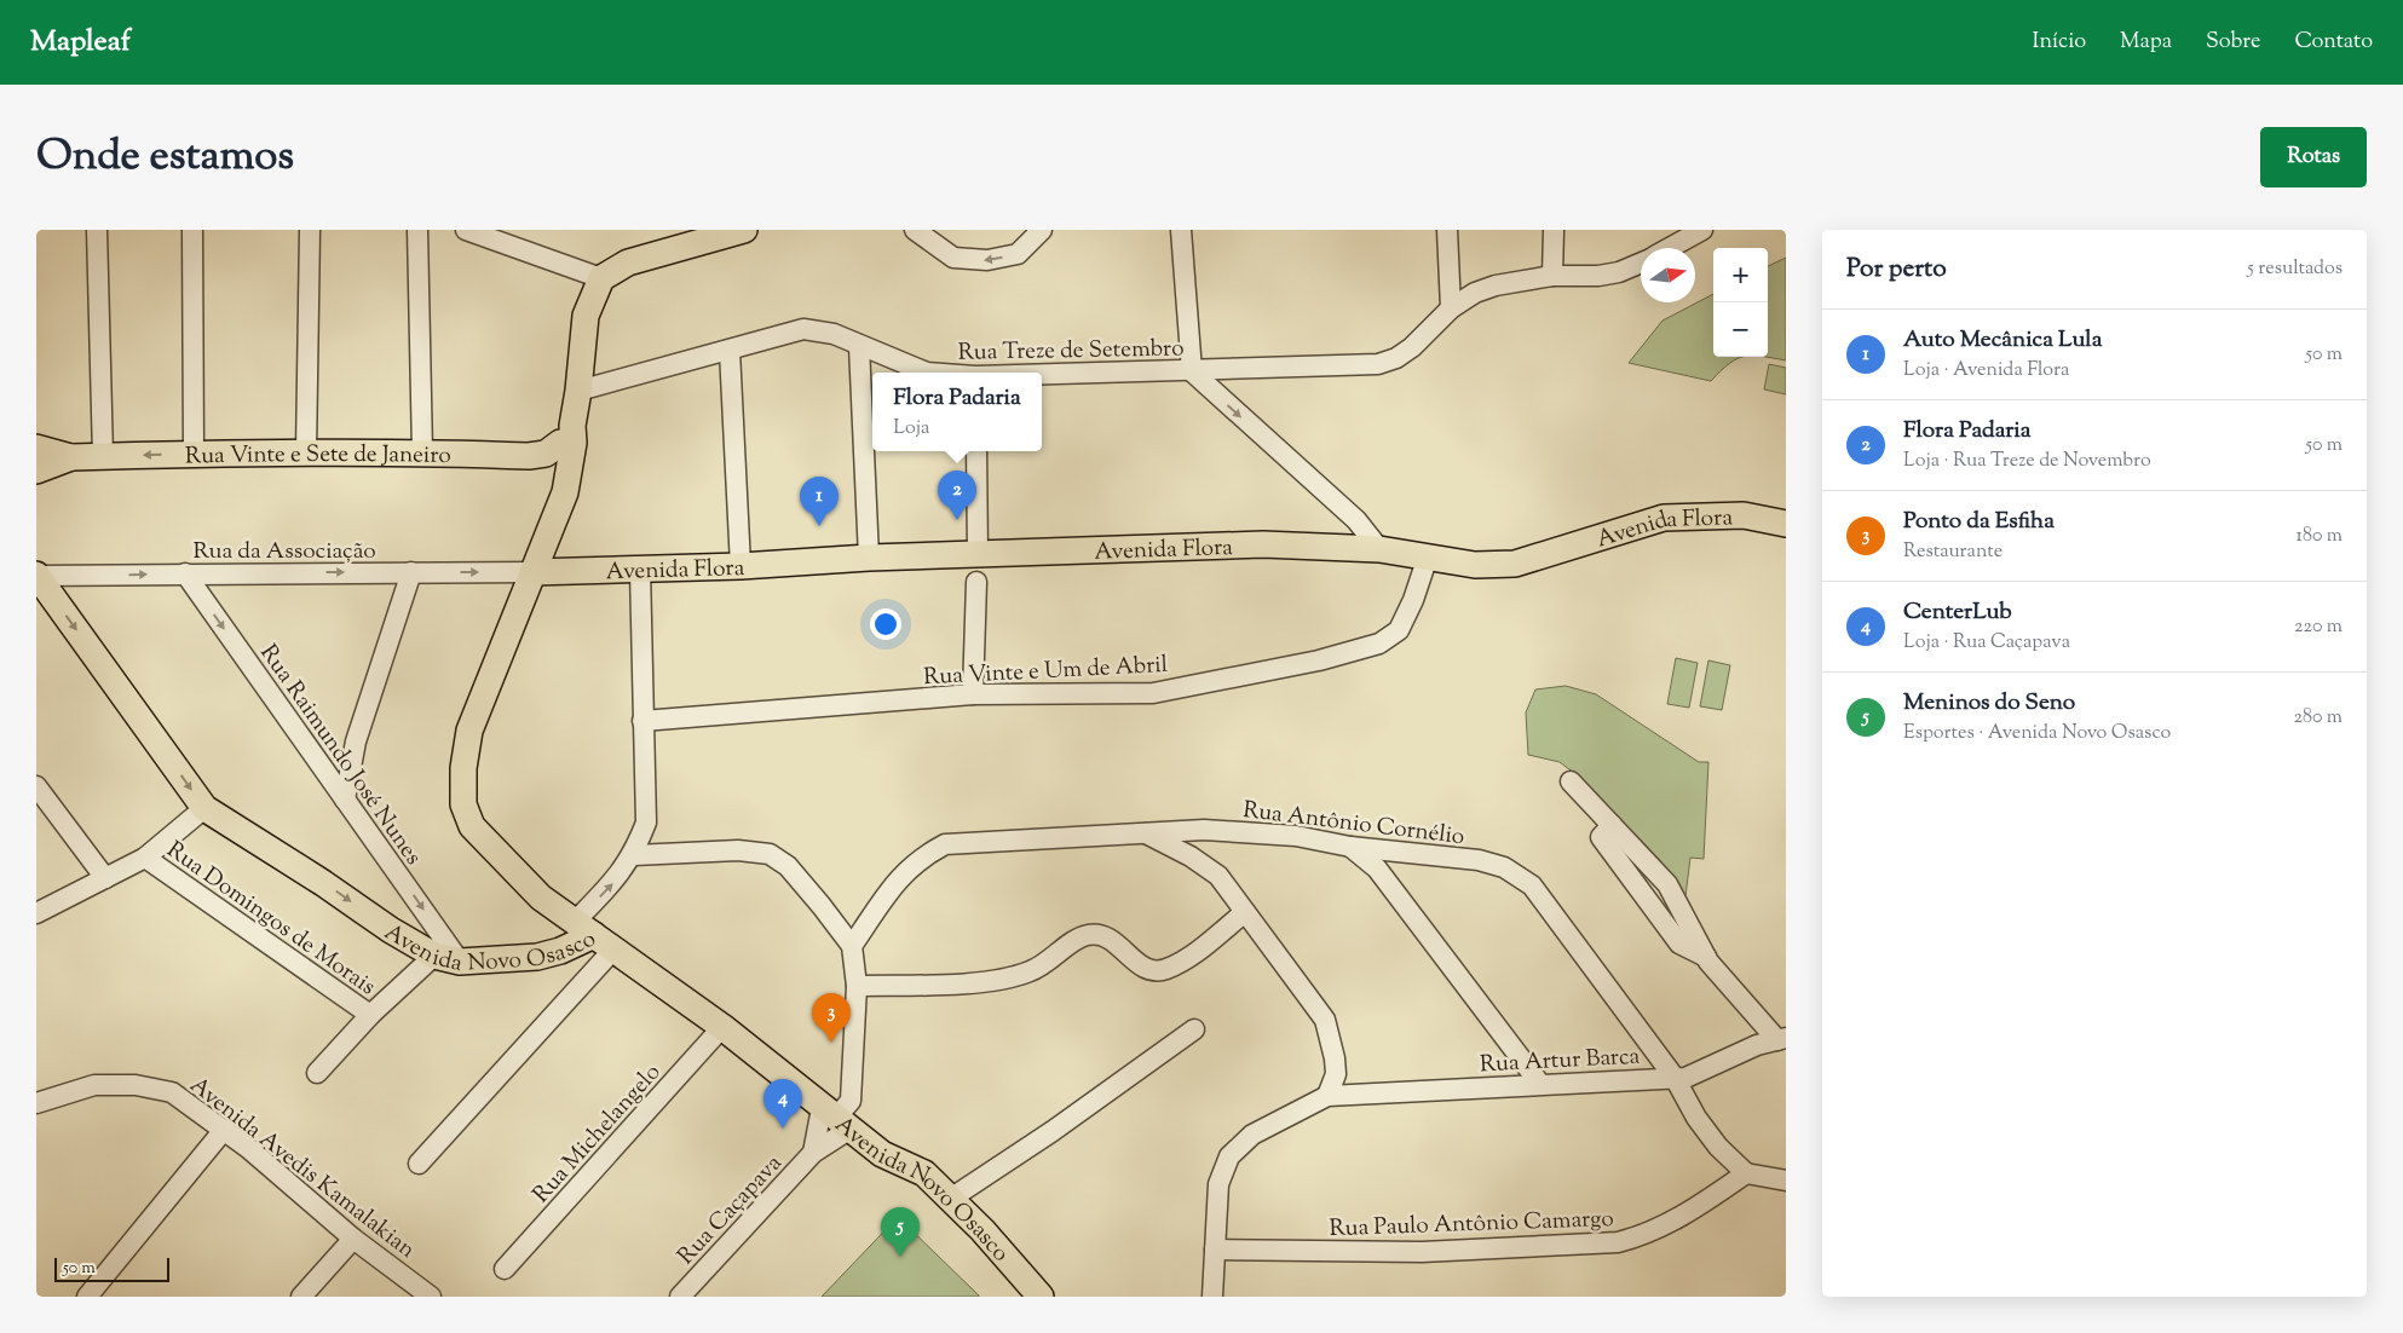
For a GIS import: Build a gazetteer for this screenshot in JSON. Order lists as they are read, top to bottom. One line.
{"streets":{"main road":["Rua Vinte e Sete de Janeiro","Avenida Flora","Avenida Novo Osasco"],"street":["Rua Treze de Setembro","Rua da Associação","Rua Vinte e Um de Abril","Rua Raimundo José Nunes","Rua Antônio Cornélio","Rua Domingos de Morais","Rua Artur Barca","Rua Michelangelo","Avenida Avedis Kamalakian","Rua Caçapava","Rua Paulo Antônio Camargo"]},"crossings":[["Avenida Flora","Rua da Associação"],["Avenida Flora","Rua Vinte e Um de Abril"],["Rua da Associação","Rua Raimundo José Nunes"],["Rua da Associação","Avenida Novo Osasco"],["Rua Raimundo José Nunes","Avenida Novo Osasco"],["Rua Antônio Cornélio","Rua Artur Barca"],["Rua Antônio Cornélio","Rua Paulo Antônio Camargo"],["Avenida Novo Osasco","Rua Michelangelo"],["Avenida Novo Osasco","Rua Caçapava"]],"one_way":["Rua da Associação","Rua Raimundo José Nunes","Avenida Novo Osasco"],"scale_bar":"50 m","north":"right","page":{"header":"Mapleaf","nav":["Início","Mapa","Sobre","Contato"],"title":"Onde estamos","buttons":"Rotas","heading":["Por perto","5 resultados"],"map_buttons":["+","−"],"list":[{"mark":"1","name":"Auto Mecânica Lula","note":"Loja · Avenida Flora","value":"50 m"},{"mark":"2","name":"Flora Padaria","note":"Loja · Rua Treze de Novembro","value":"50 m"},{"mark":"3","name":"Ponto da Esfiha","note":"Restaurante","value":"180 m"},{"mark":"4","name":"CenterLub","note":"Loja · Rua Caçapava","value":"220 m"},{"mark":"5","name":"Meninos do Seno","note":"Esportes · Avenida Novo Osasco","value":"280 m"}],"popup":["Flora Padaria","Loja"],"pins":["2","1","3","4","5"],"scale":"50 m"}}
